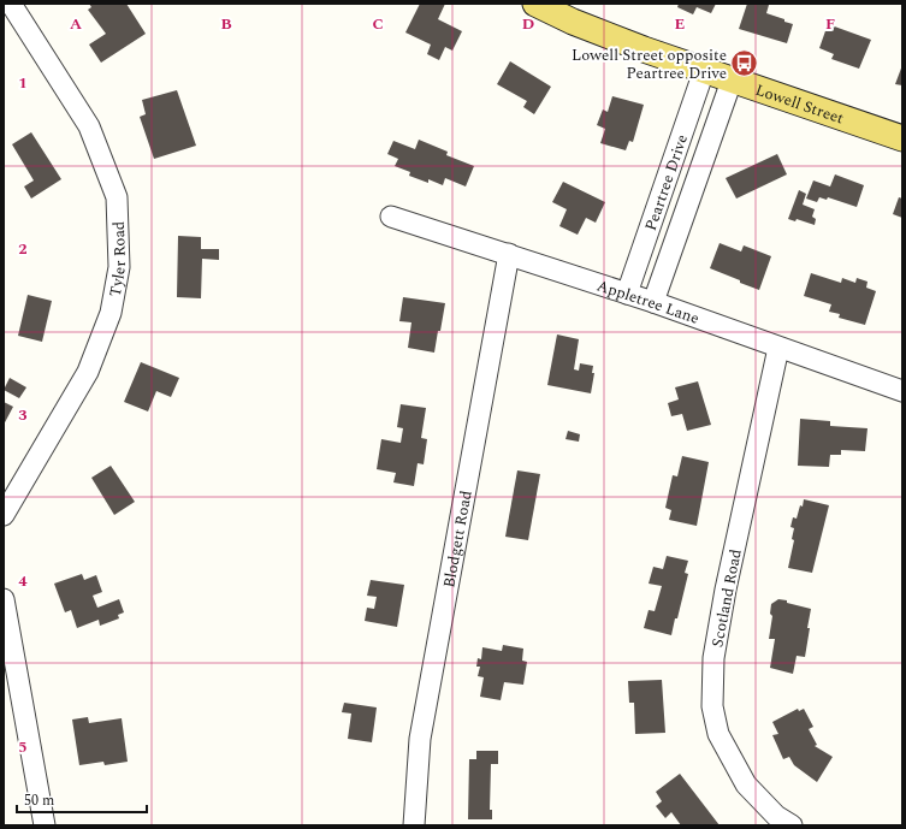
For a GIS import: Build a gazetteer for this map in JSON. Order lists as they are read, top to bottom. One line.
{"streets":{"main road":["Lowell Street"],"street":["Peartree Drive","Tyler Road","Appletree Lane","Blodgett Road","Scotland Road"]},"crossings":[["Lowell Street","Peartree Drive"],["Peartree Drive","Appletree Lane"],["Appletree Lane","Blodgett Road"],["Appletree Lane","Scotland Road"]],"places":{"bus stop":["Lowell Street opposite Peartree Drive"]},"scale_bar":"50 m","grid":{"columns":["A","B","C","D","E","F"],"rows":["1","2","3","4","5"]}}
